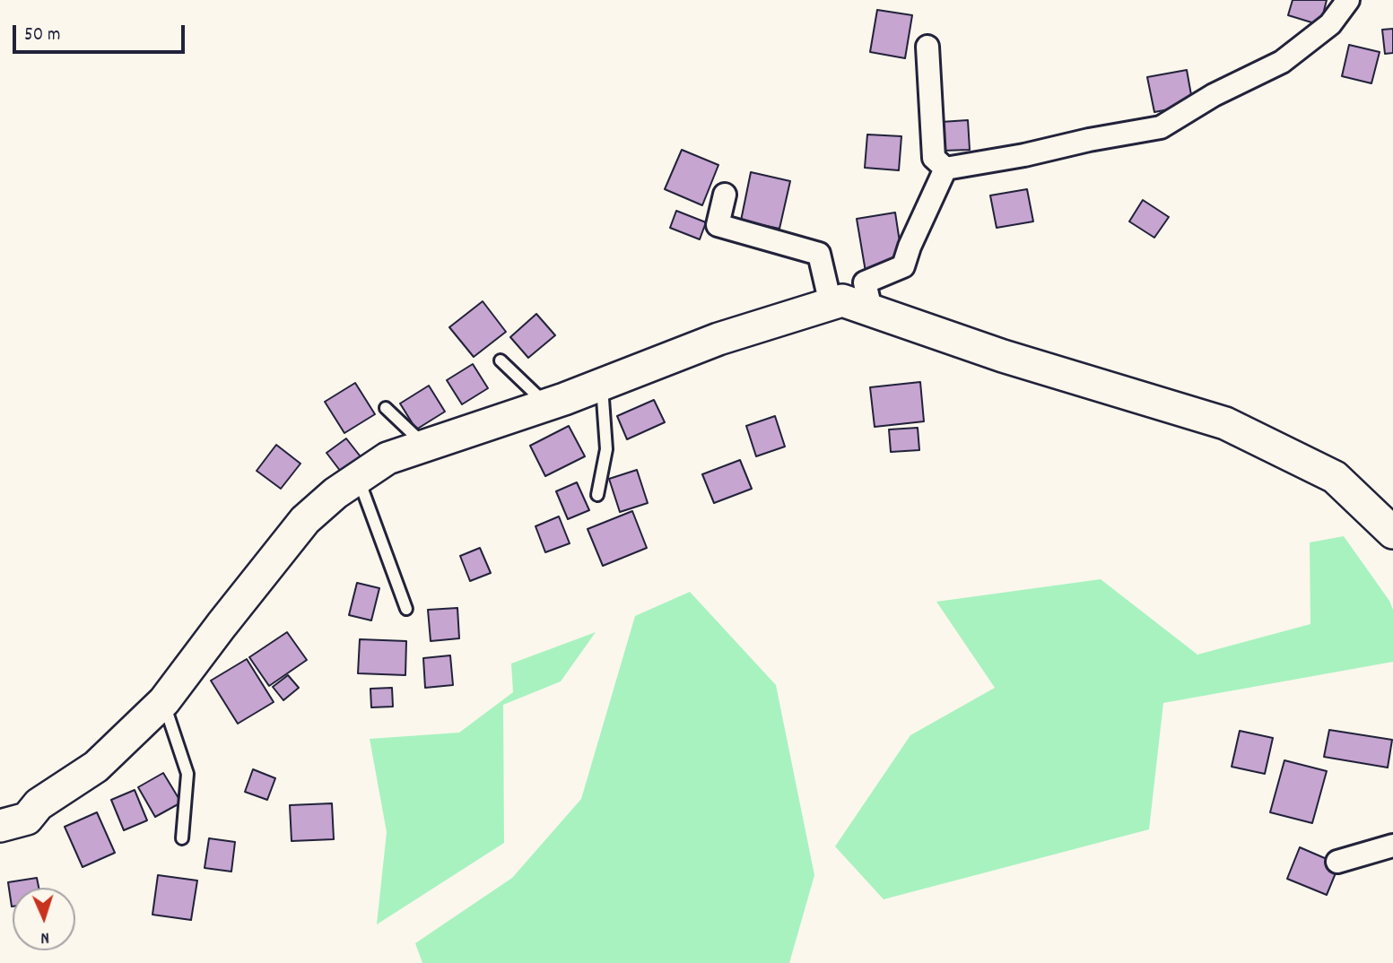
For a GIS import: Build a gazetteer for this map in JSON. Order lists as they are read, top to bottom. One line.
{"scale_bar":"50 m","north":"bottom"}
